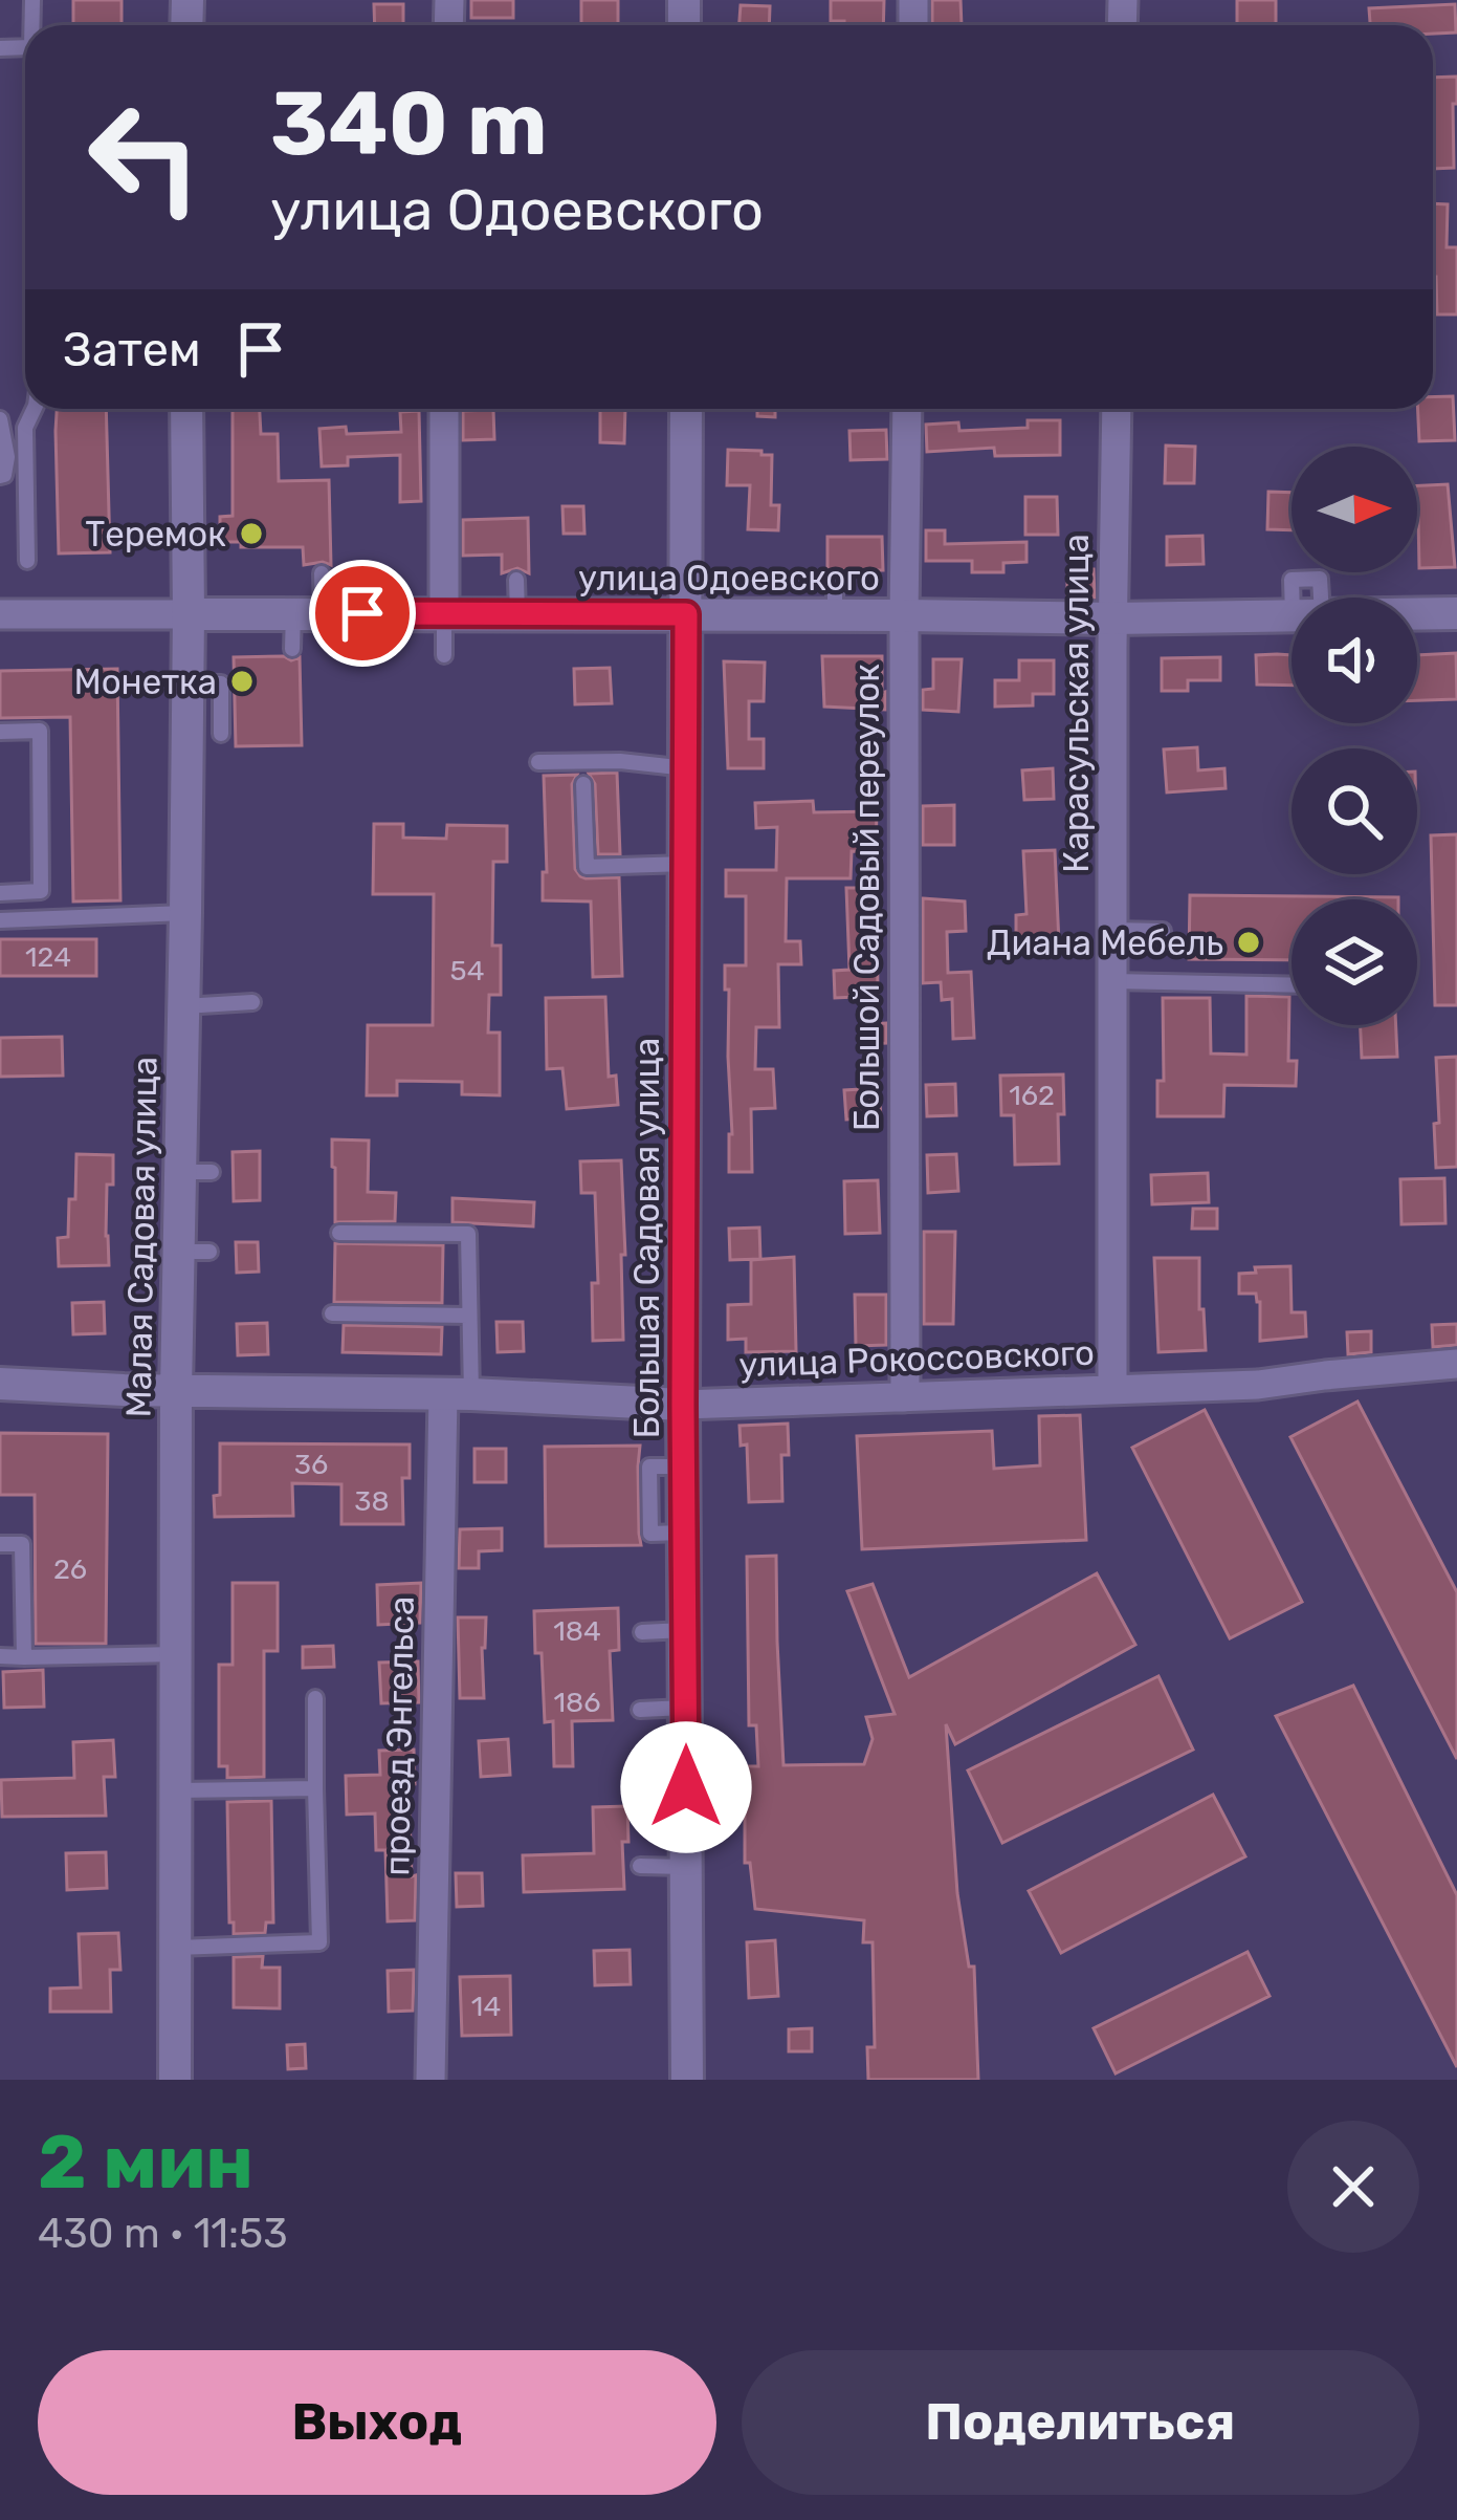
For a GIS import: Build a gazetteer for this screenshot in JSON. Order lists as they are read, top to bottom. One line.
{"streets":{"street":["улица Одоевского","Карасульская улица","Большой Садовый переулок","Малая Садовая улица","Большая Садовая улица","улица Рокоссовского","проезд Энгельса"]},"crossings":[["улица Одоевского","Карасульская улица"],["улица Одоевского","Большой Садовый переулок"],["улица Одоевского","Малая Садовая улица"],["улица Одоевского","Большая Садовая улица"],["Карасульская улица","улица Рокоссовского"],["Большой Садовый переулок","улица Рокоссовского"],["Малая Садовая улица","улица Рокоссовского"],["Большая Садовая улица","улица Рокоссовского"],["улица Рокоссовского","проезд Энгельса"]],"places":["Теремок","Монетка","Диана Мебель"],"house_numbers":["124","54","162","36","38","26","184","186","14"],"north":"right","page":{"turn":["340 m","улица Одоевского"],"then":"Затем","heading":["2 мин","430 m · 11:53"],"buttons":["Выход","Поделиться"]}}
